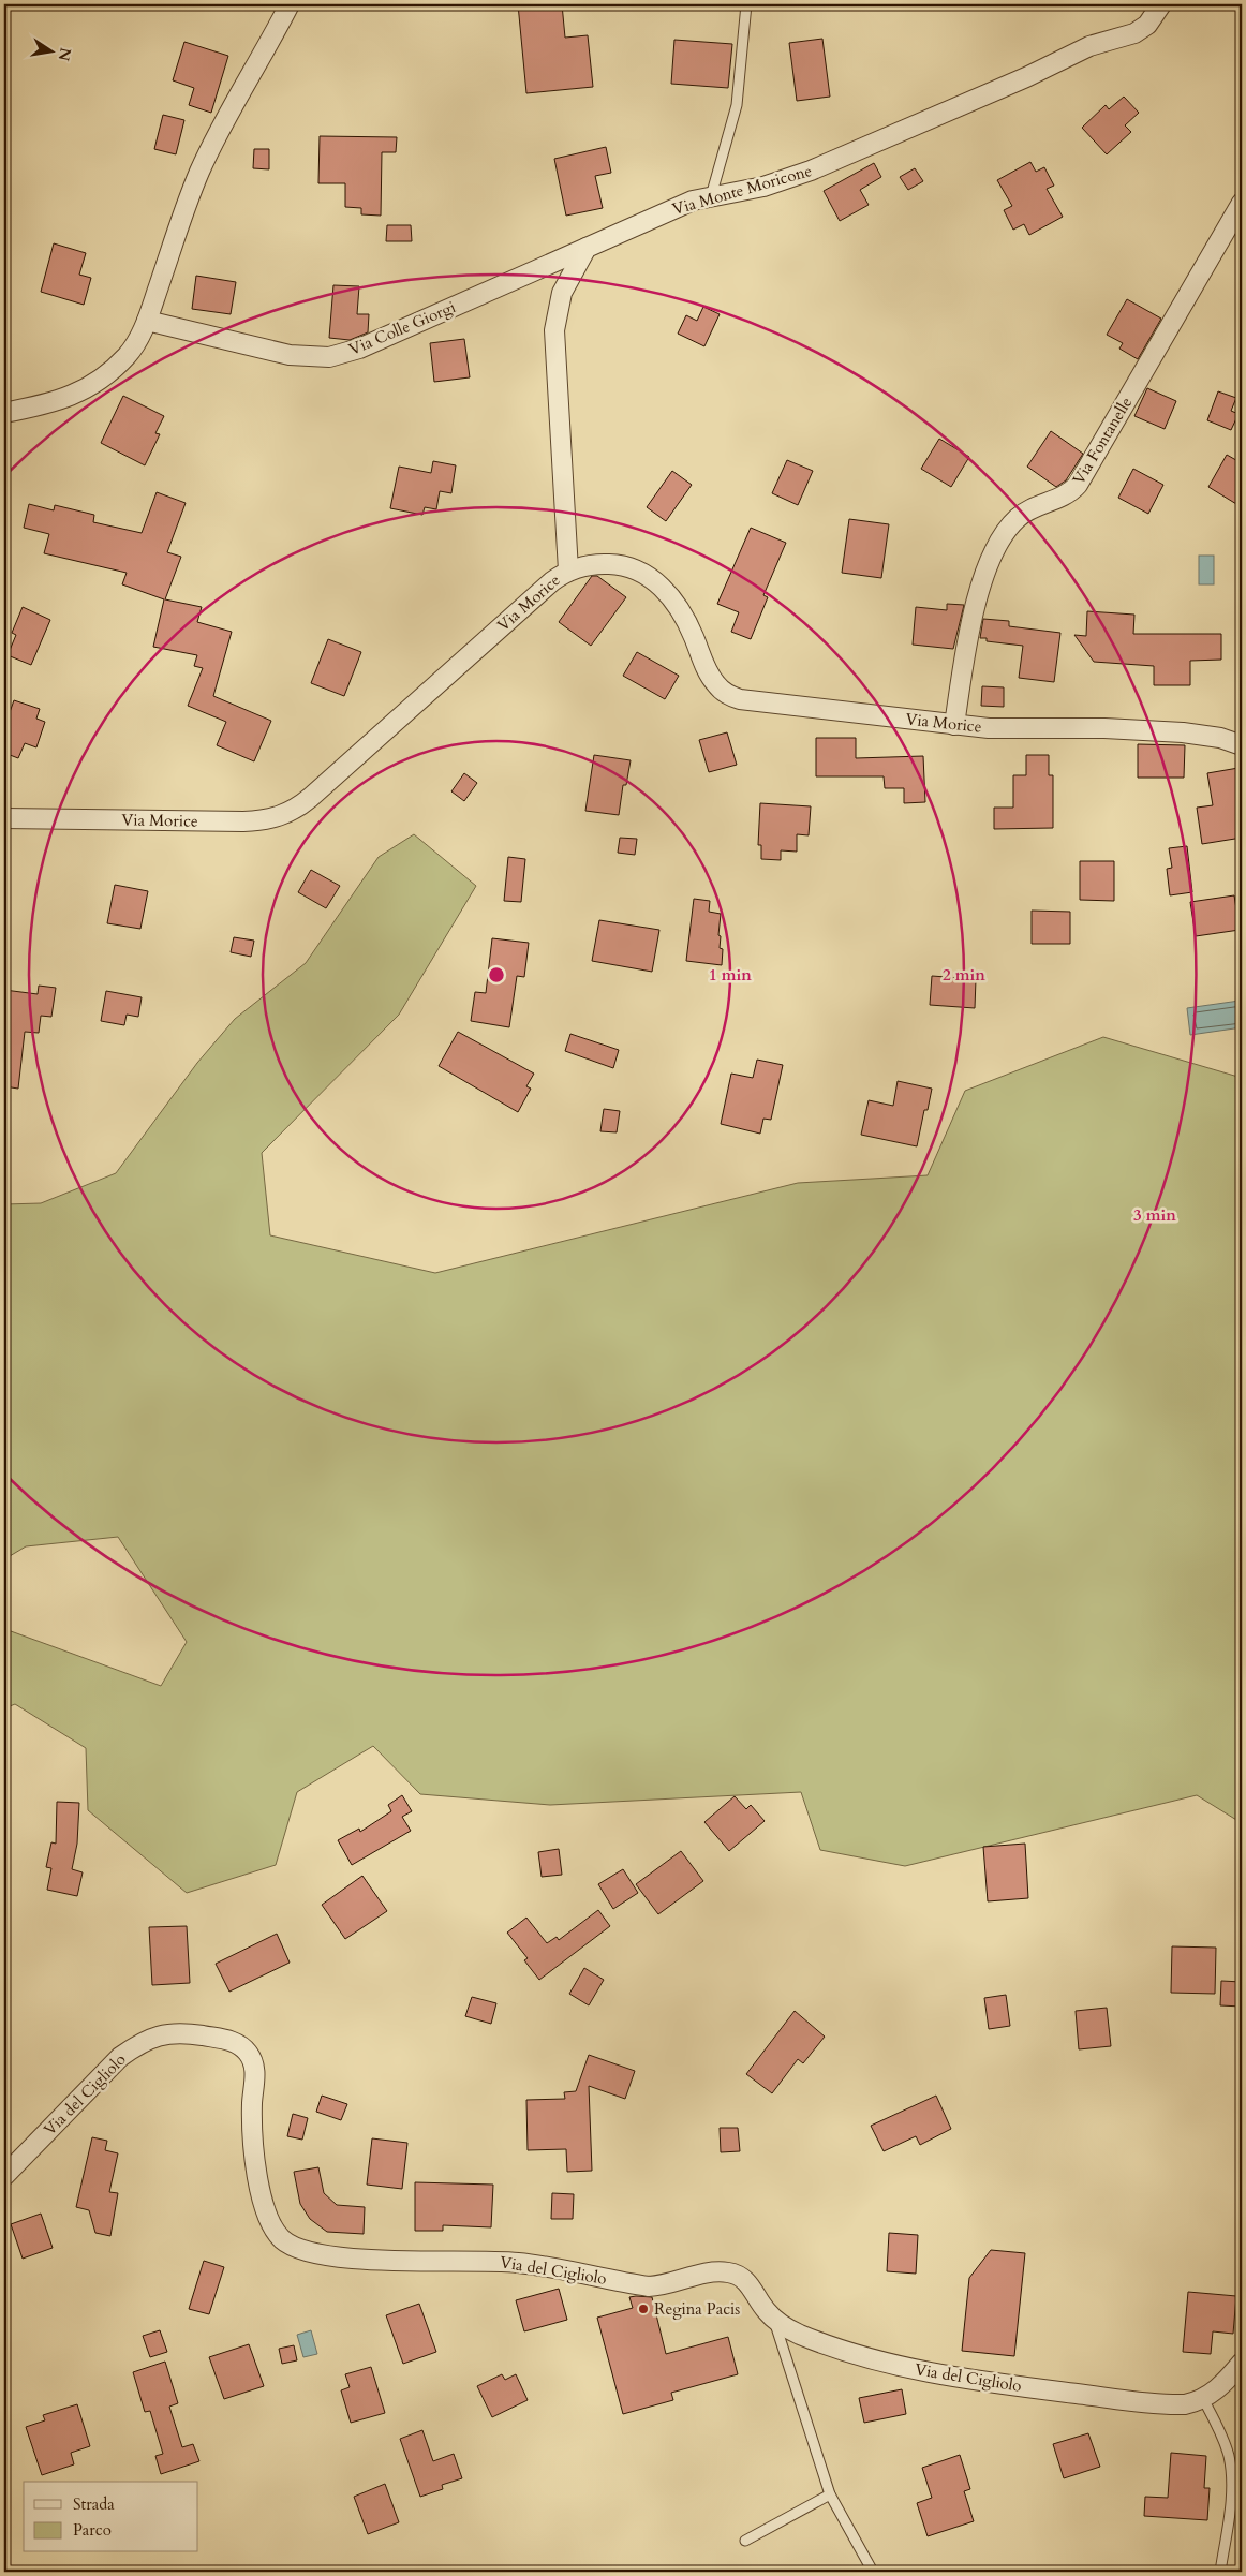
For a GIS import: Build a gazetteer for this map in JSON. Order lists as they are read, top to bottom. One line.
{"streets":{"street":["Via Monte Moricone","Via Colle Giorgi","Via Fontanelle","Via Morice","Via del Cigliolo"]},"crossings":[["Via Monte Moricone","Via Colle Giorgi"],["Via Fontanelle","Via Morice"]],"places":["Regina Pacis"],"legend":["Strada","Parco"],"north":"right","rings":["1 min","2 min","3 min"]}
